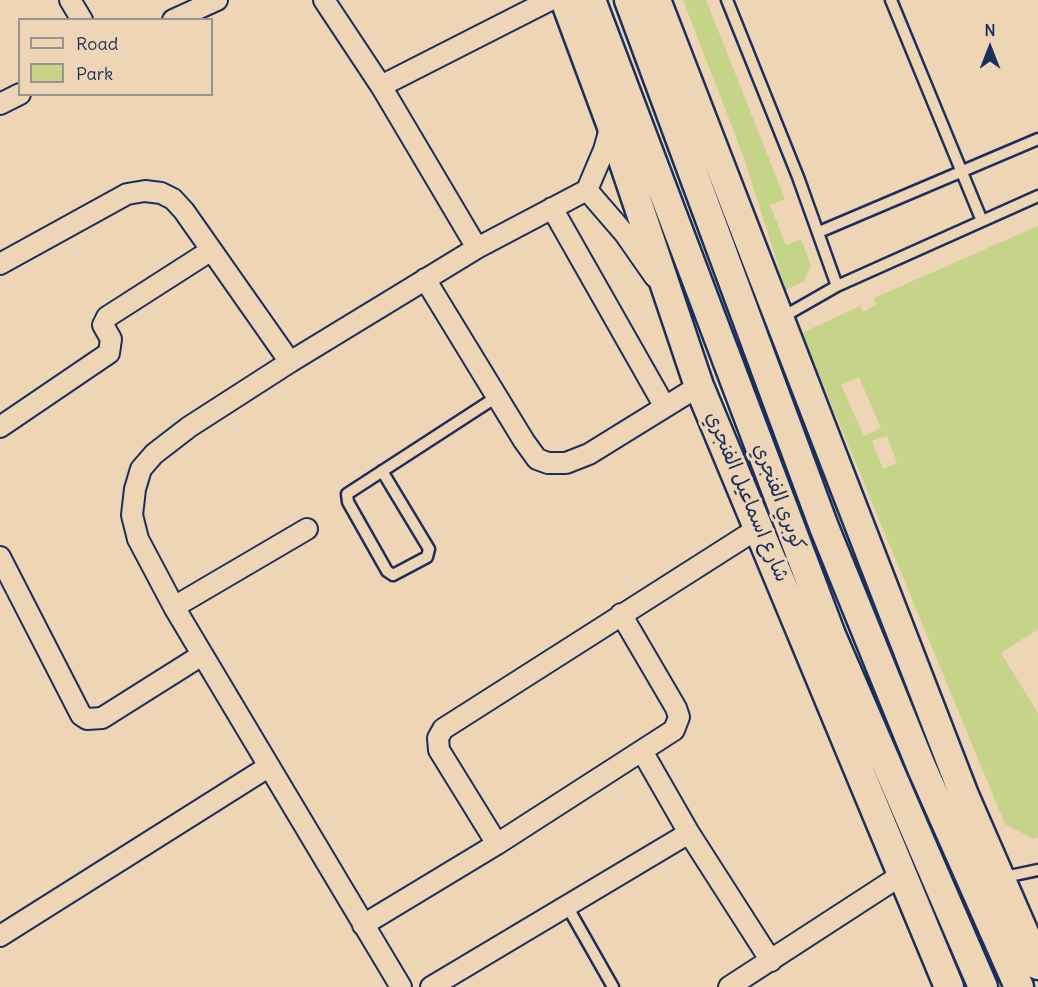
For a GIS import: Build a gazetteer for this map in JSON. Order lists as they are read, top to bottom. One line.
{"streets":{"main road":["شارع اسماعيل الفنجري","كوبري الفنجري"]},"legend":["Road","Park"],"north":"top"}
